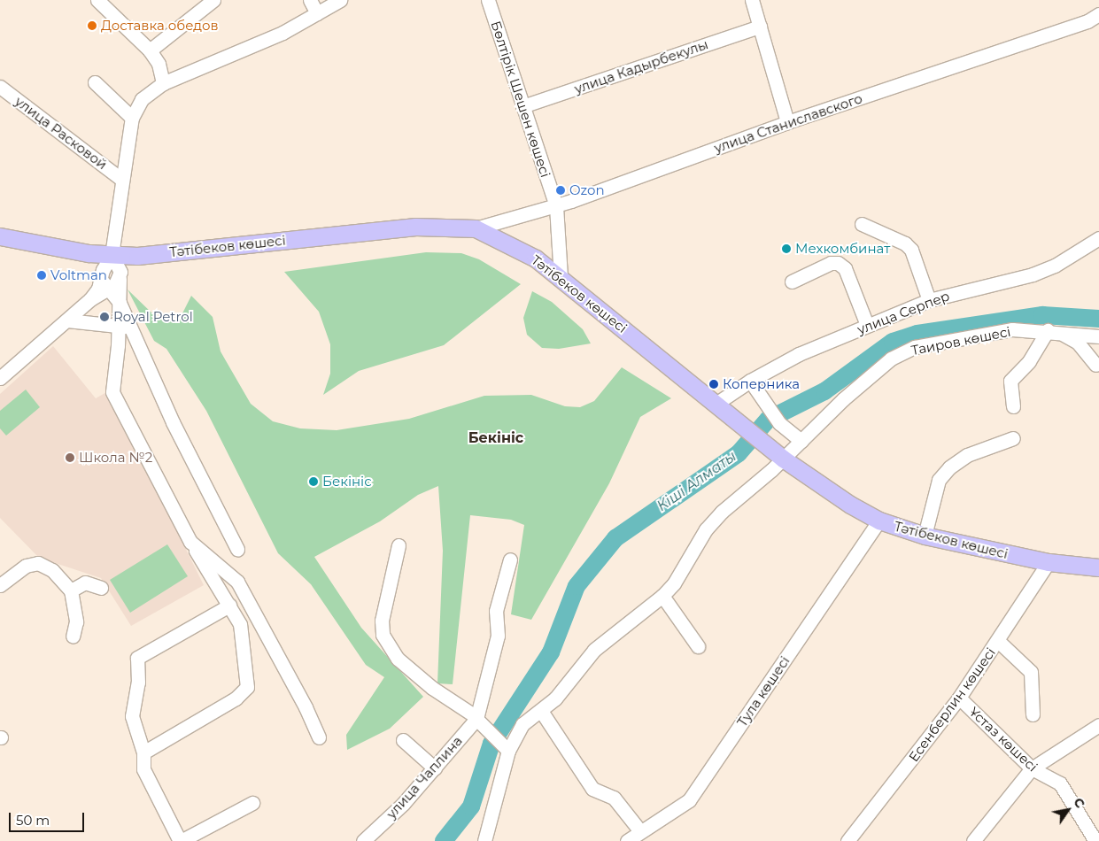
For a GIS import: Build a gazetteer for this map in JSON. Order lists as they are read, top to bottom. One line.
{"streets":{"main road":["Тәтібеков көшесі"],"street":["улица Кадырбекулы","Бөлтірік Шешен көшесі","улица Станиславского","улица Расковой","улица Серпер","Таиров көшесі","Тула көшесі","Есенберлин көшесі","Ұстаз көшесі","улица Чаплина"]},"crossings":[["улица Кадырбекулы","Бөлтірік Шешен көшесі"],["Бөлтірік Шешен көшесі","улица Станиславского"],["Бөлтірік Шешен көшесі","Тәтібеков көшесі"],["улица Станиславского","Тәтібеков көшесі"],["Тәтібеков көшесі","улица Серпер"],["Тәтібеков көшесі","Таиров көшесі"],["Тәтібеков көшесі","Тула көшесі"],["Тәтібеков көшесі","Есенберлин көшесі"],["Есенберлин көшесі","Ұстаз көшесі"]],"districts":["Бекініс"],"water":["Кіші Алматы"],"places":["Доставка обедов","Ozon","Мехкомбинат","Voltman","Royal Petrol","Коперника","Школа №2","Бекініс"],"scale_bar":"50 m","north":"top right"}
